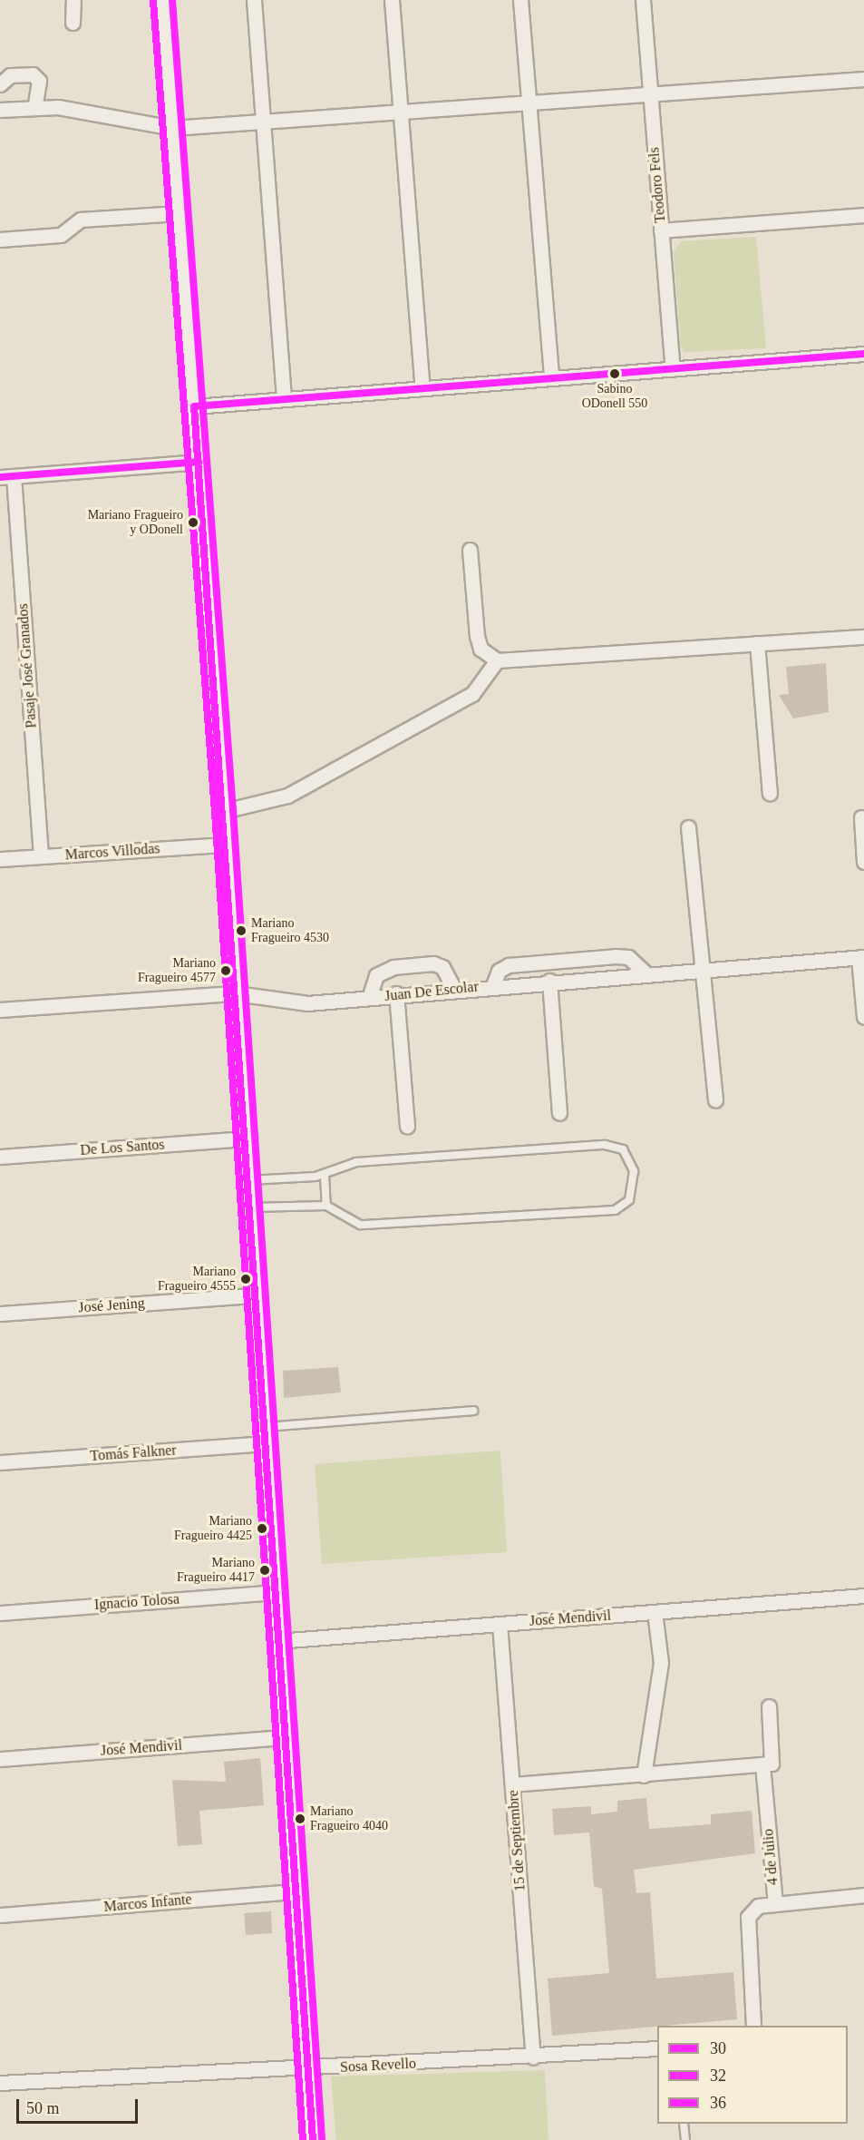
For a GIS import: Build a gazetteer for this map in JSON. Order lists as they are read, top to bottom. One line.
{"streets":{"street":["Teodoro Fels","Pasaje José Granados","Marcos Villodas","Juan De Escolar","De Los Santos","José Jening","Tomás Falkner","Ignacio Tolosa","José Mendivil","15 de Septiembre","4 de Julio","Marcos Infante","Sosa Revello"]},"crossings":[["Pasaje José Granados","Marcos Villodas"],["José Mendivil","15 de Septiembre"],["15 de Septiembre","Sosa Revello"]],"places":["Sabino ODonell 550","Mariano Fragueiro y ODonell","Mariano Fragueiro 4530","Mariano Fragueiro 4577","Mariano Fragueiro 4555","Mariano Fragueiro 4425","Mariano Fragueiro 4417","Mariano Fragueiro 4040"],"lines":["transit line 36","transit line 32","transit line 30"],"legend":["30","32","36"],"scale_bar":"50 m"}
